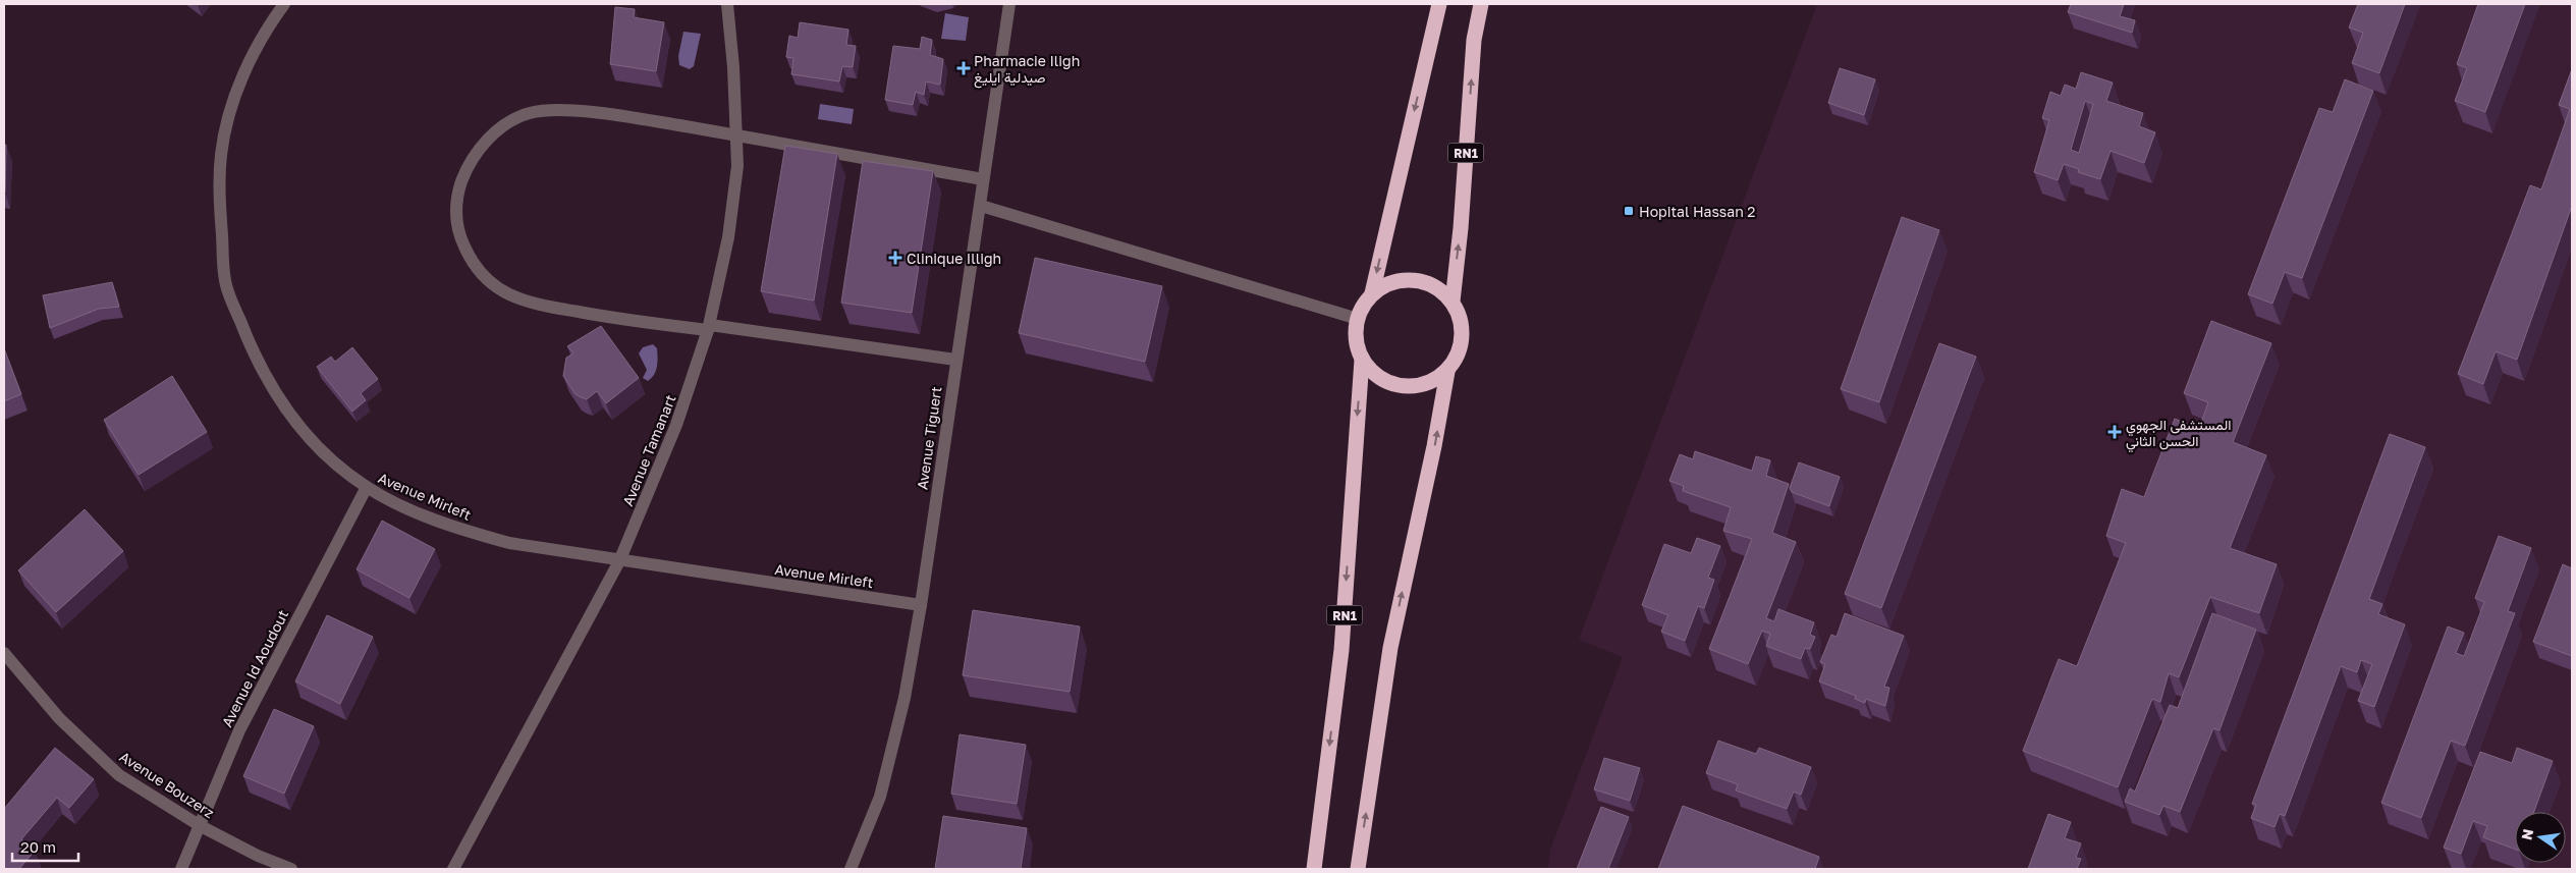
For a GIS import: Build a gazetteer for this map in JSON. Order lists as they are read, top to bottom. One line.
{"streets":{"highway":["RN1"],"street":["Avenue Tiguert","Avenue Tamanart","Avenue Mirleft","Avenue Id Aoudout","Avenue Bouzerz"]},"crossings":[["Avenue Tiguert","Avenue Mirleft"],["Avenue Tamanart","Avenue Mirleft"],["Avenue Mirleft","Avenue Id Aoudout"],["Avenue Id Aoudout","Avenue Bouzerz"]],"places":{"health":["Pharmacie Iligh صيدلية ايليغ","Clinique Illigh","المستشفى الجهوي الحسن الثاني"],"transit":["Hopital Hassan 2"]},"scale_bar":"20 m","north":"left"}
